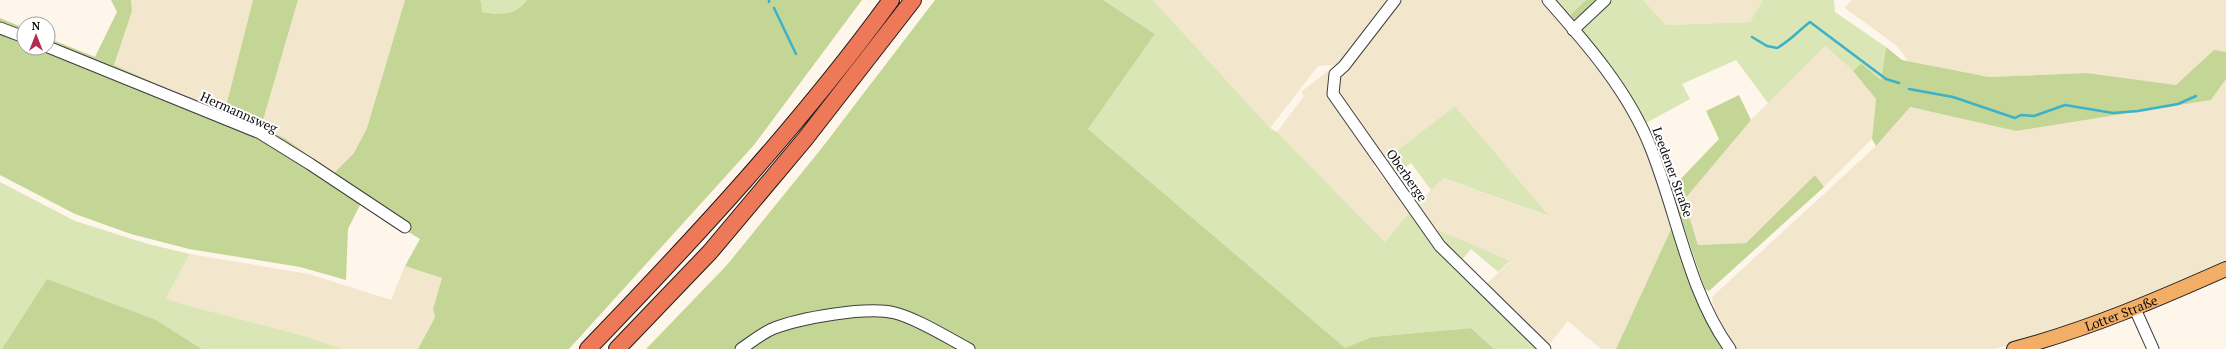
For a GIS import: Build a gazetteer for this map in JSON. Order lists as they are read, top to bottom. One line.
{"streets":{"main road":["Lotter Straße"],"street":["Hermannsweg","Leedener Straße","Oberberge"]},"north":"top"}
